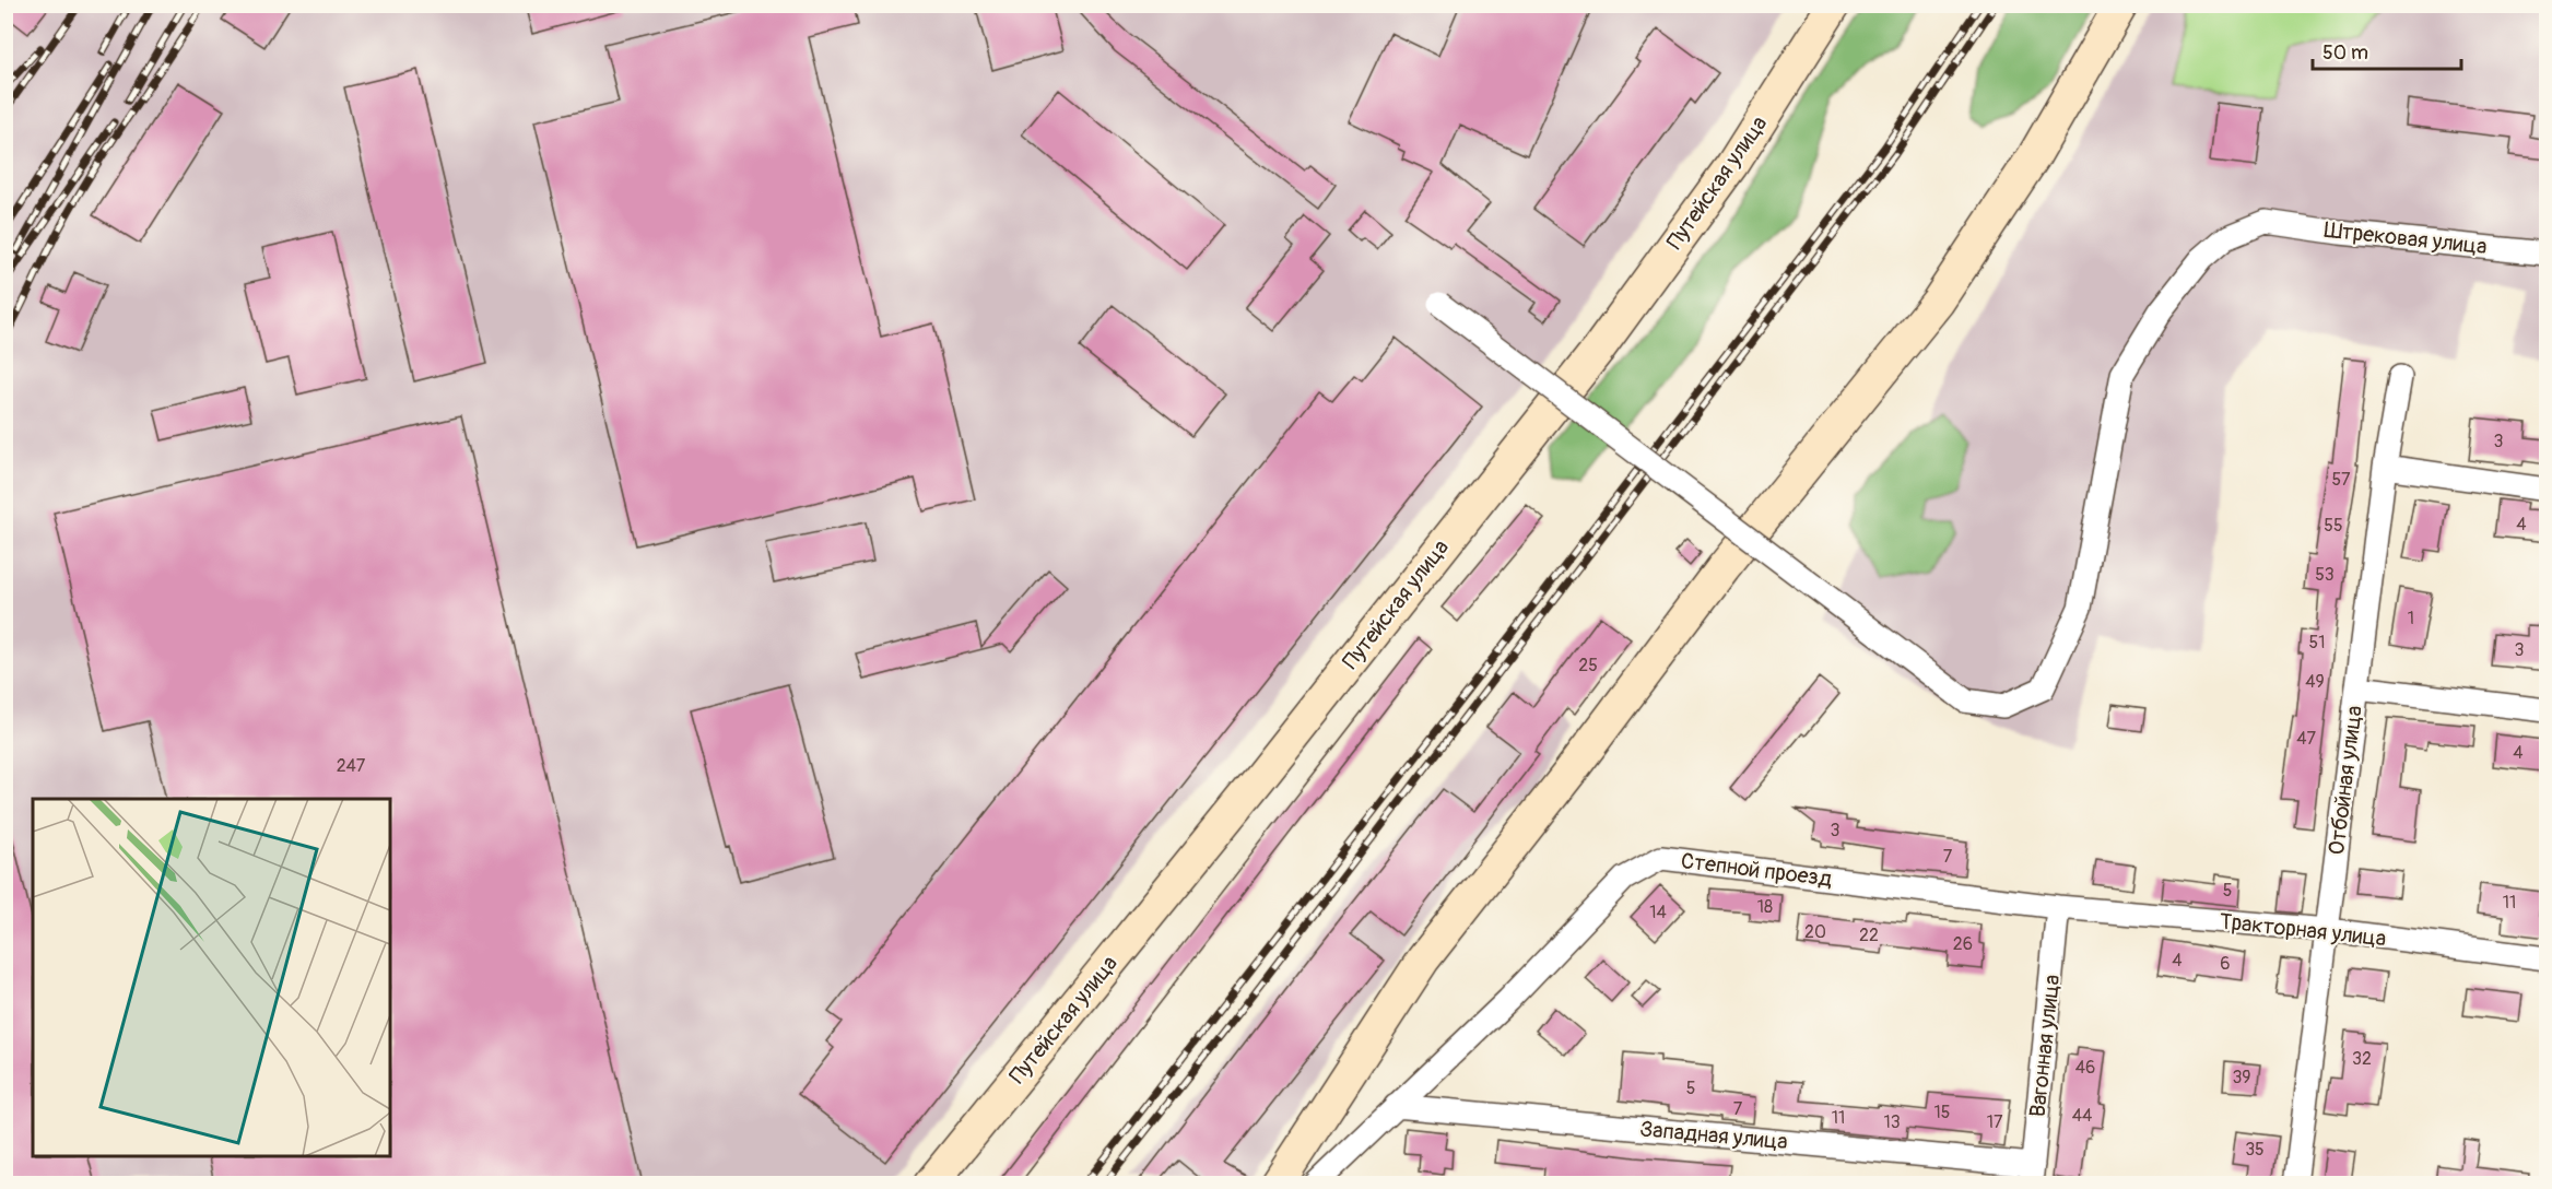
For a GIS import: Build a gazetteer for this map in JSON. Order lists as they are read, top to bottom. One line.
{"streets":{"main road":["Путейская улица"],"street":["Штрековая улица","Отбойная улица","Степной проезд","Тракторная улица","Вагонная улица","Западная улица"]},"crossings":[["Отбойная улица","Тракторная улица"],["Степной проезд","Тракторная улица"],["Степной проезд","Вагонная улица"],["Степной проезд","Западная улица"],["Тракторная улица","Вагонная улица"],["Вагонная улица","Западная улица"]],"house_numbers":["3","57","4","55","53","1","51","3","25","49","47","4","247","3","7","5","11","18","14","20","22","26","4","6","32","46","39","5","7","15","44","11","13","17","35"],"scale_bar":"50 m"}
